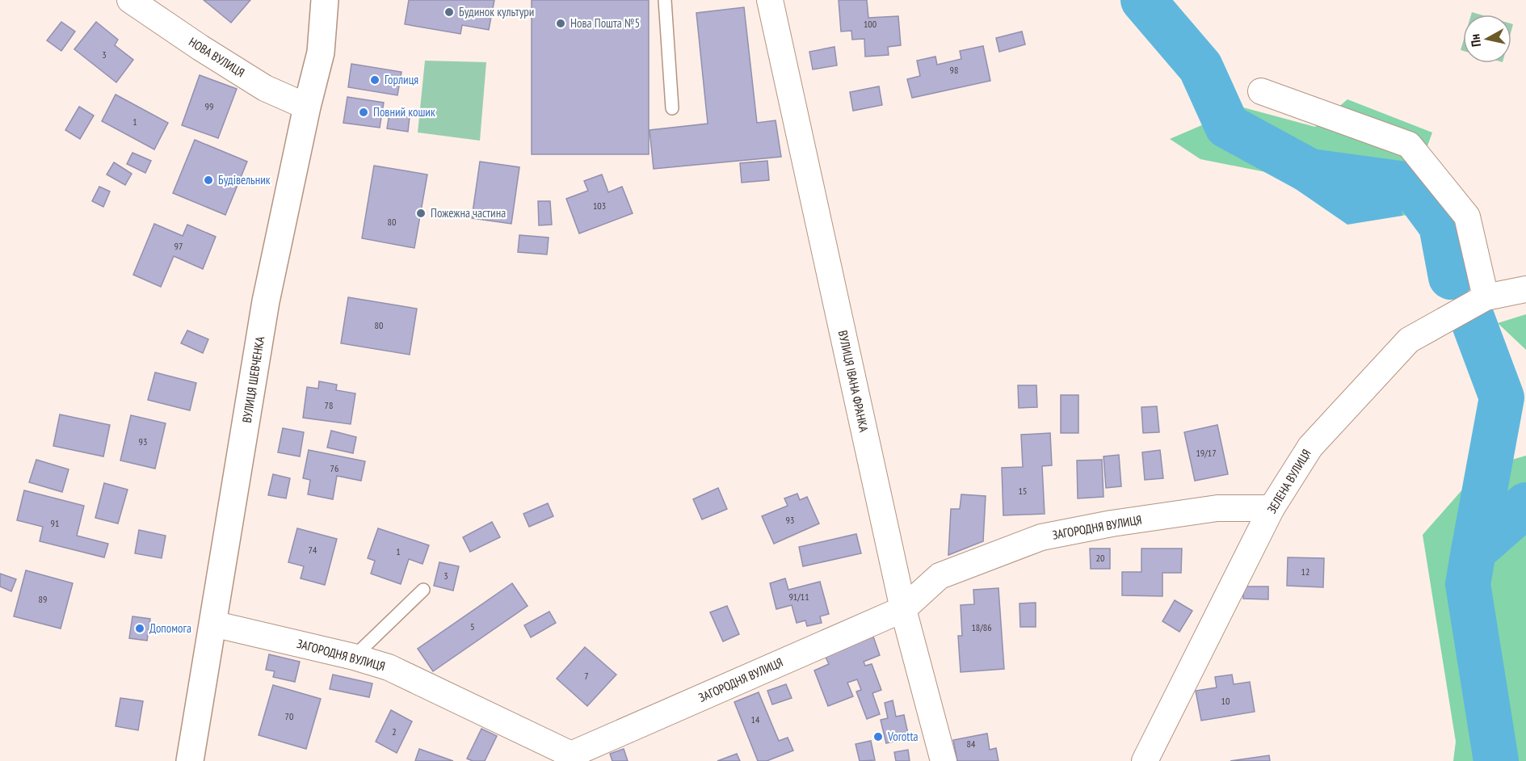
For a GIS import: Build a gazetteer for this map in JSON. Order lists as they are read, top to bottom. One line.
{"streets":{"street":["НОВА ВУЛИЦЯ","ВУЛИЦЯ ШЕВЧЕНКА","ВУЛИЦЯ ІВАНА ФРАНКА","ЗЕЛЕНА ВУЛИЦЯ","ЗАГОРОДНЯ ВУЛИЦЯ"]},"crossings":[["НОВА ВУЛИЦЯ","ВУЛИЦЯ ШЕВЧЕНКА"],["ВУЛИЦЯ ШЕВЧЕНКА","ЗАГОРОДНЯ ВУЛИЦЯ"],["ВУЛИЦЯ ІВАНА ФРАНКА","ЗАГОРОДНЯ ВУЛИЦЯ"],["ЗЕЛЕНА ВУЛИЦЯ","ЗАГОРОДНЯ ВУЛИЦЯ"]],"places":["Будинок культури","Нова Пошта №5","Горлиця","Повний кошик","Будівельник","Пожежна частина","Допомога","Vorotta"],"house_numbers":["100","3","98","99","1","103","80","97","80","78","93","19/17","76","15","93","91","74","1","20","12","3","91/11","89","5","18/86","7","10","70","14","2","84"],"north":"left"}
